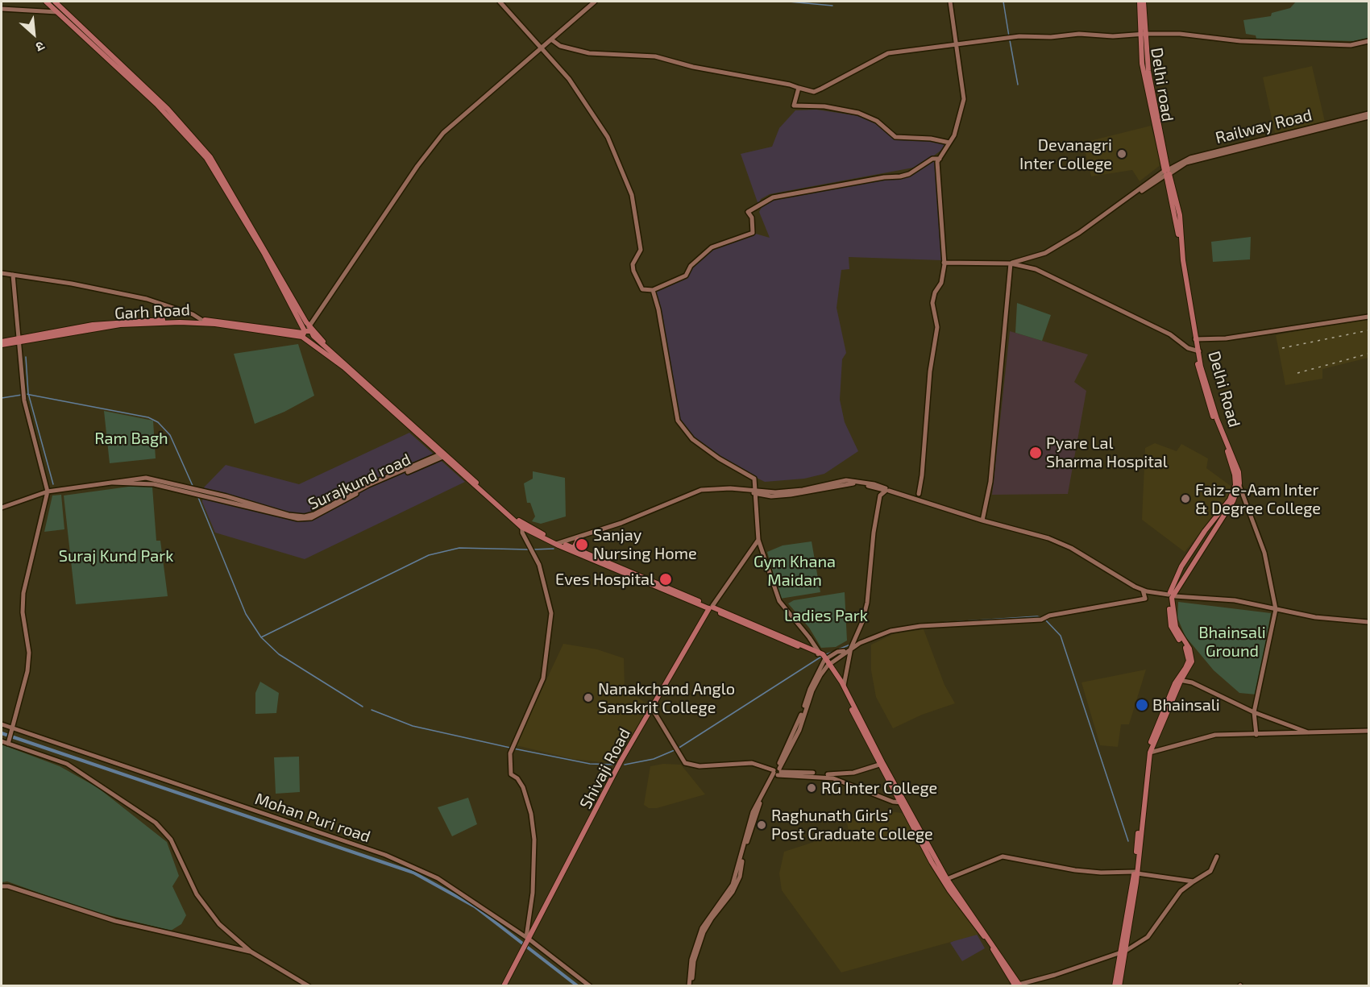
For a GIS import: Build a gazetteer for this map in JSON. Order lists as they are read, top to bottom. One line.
{"streets":{"main road":["Delhi road","Garh Road","Delhi Road","Shivaji Road"],"street":["Surajkund road","Mohan Puri road"]},"crossings":[["Delhi road","Delhi Road"],["Shivaji Road","Mohan Puri road"]],"parks":["Ram Bagh","Suraj Kund Park","Gym Khana Maidan","Ladies Park","Bhainsali Ground"],"places":["Devanagri Inter College","Pyare Lal Sharma Hospital","Faiz-e-Aam Inter & Degree College","Sanjay Nursing Home","Eves Hospital","Nanakchand Anglo Sanskrit College","Bhainsali","RG Inter College","Raghunath Girls' Post Graduate College"],"north":"bottom right"}
